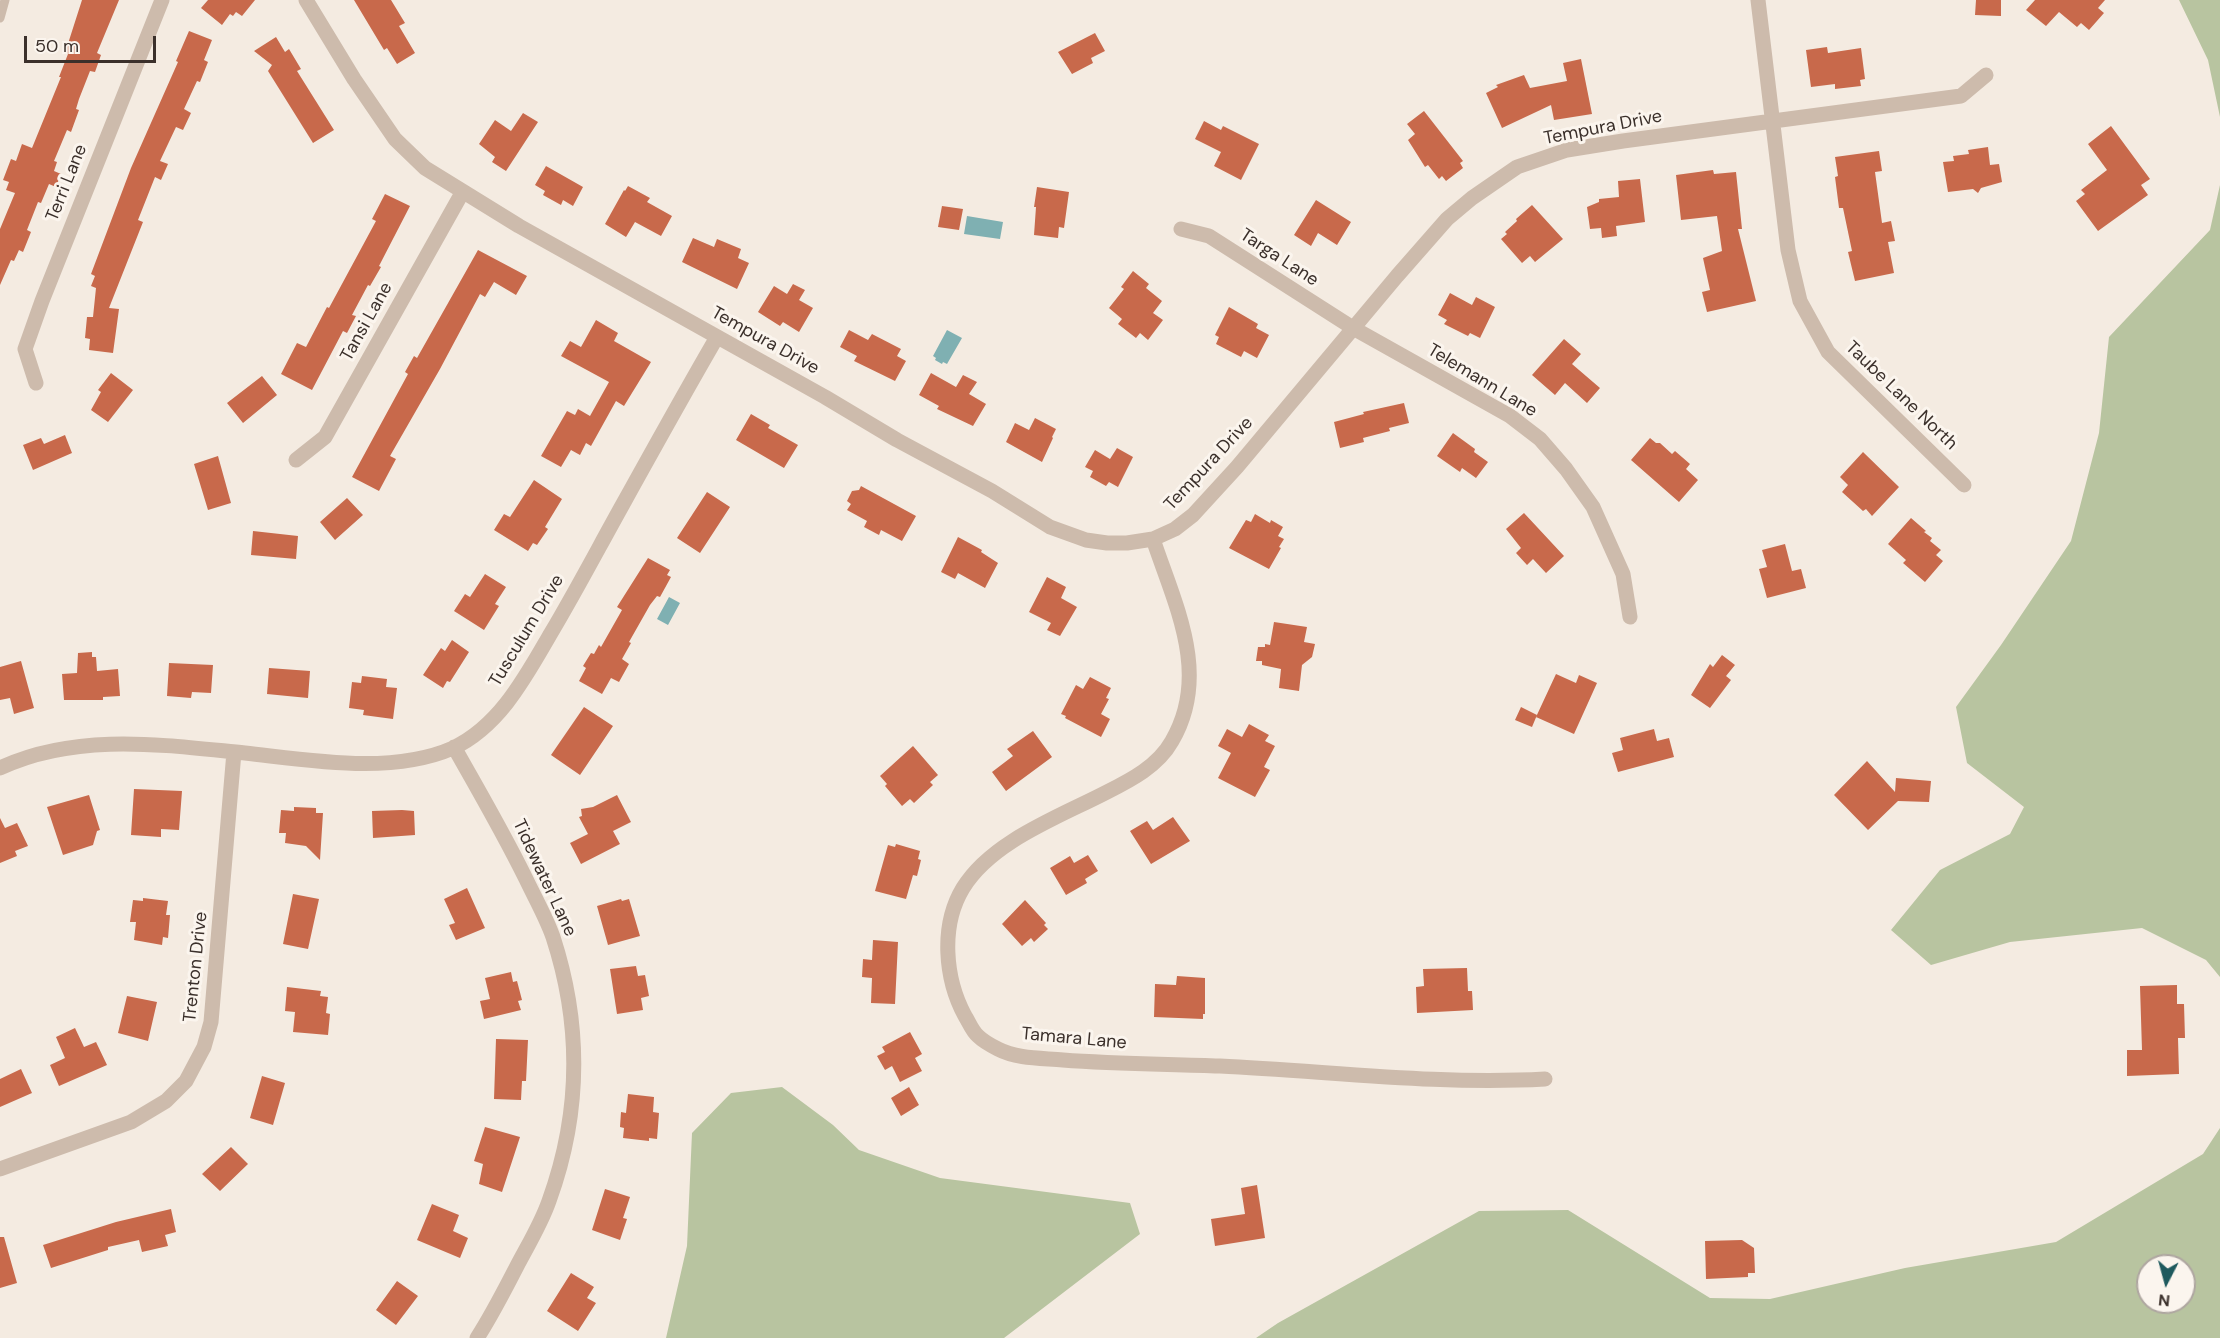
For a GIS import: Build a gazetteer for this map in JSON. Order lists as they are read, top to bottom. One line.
{"streets":{"street":["Tempura Drive","Terri Lane","Targa Lane","Tansi Lane","Telemann Lane","Taube Lane North","Tusculum Drive","Tidewater Lane","Trenton Drive","Tamara Lane"]},"crossings":[["Tempura Drive","Targa Lane"],["Tempura Drive","Tansi Lane"],["Tempura Drive","Telemann Lane"],["Tempura Drive","Taube Lane North"],["Tempura Drive","Tusculum Drive"],["Tempura Drive","Tamara Lane"],["Targa Lane","Telemann Lane"],["Tusculum Drive","Tidewater Lane"],["Tusculum Drive","Trenton Drive"]],"scale_bar":"50 m","north":"bottom"}
